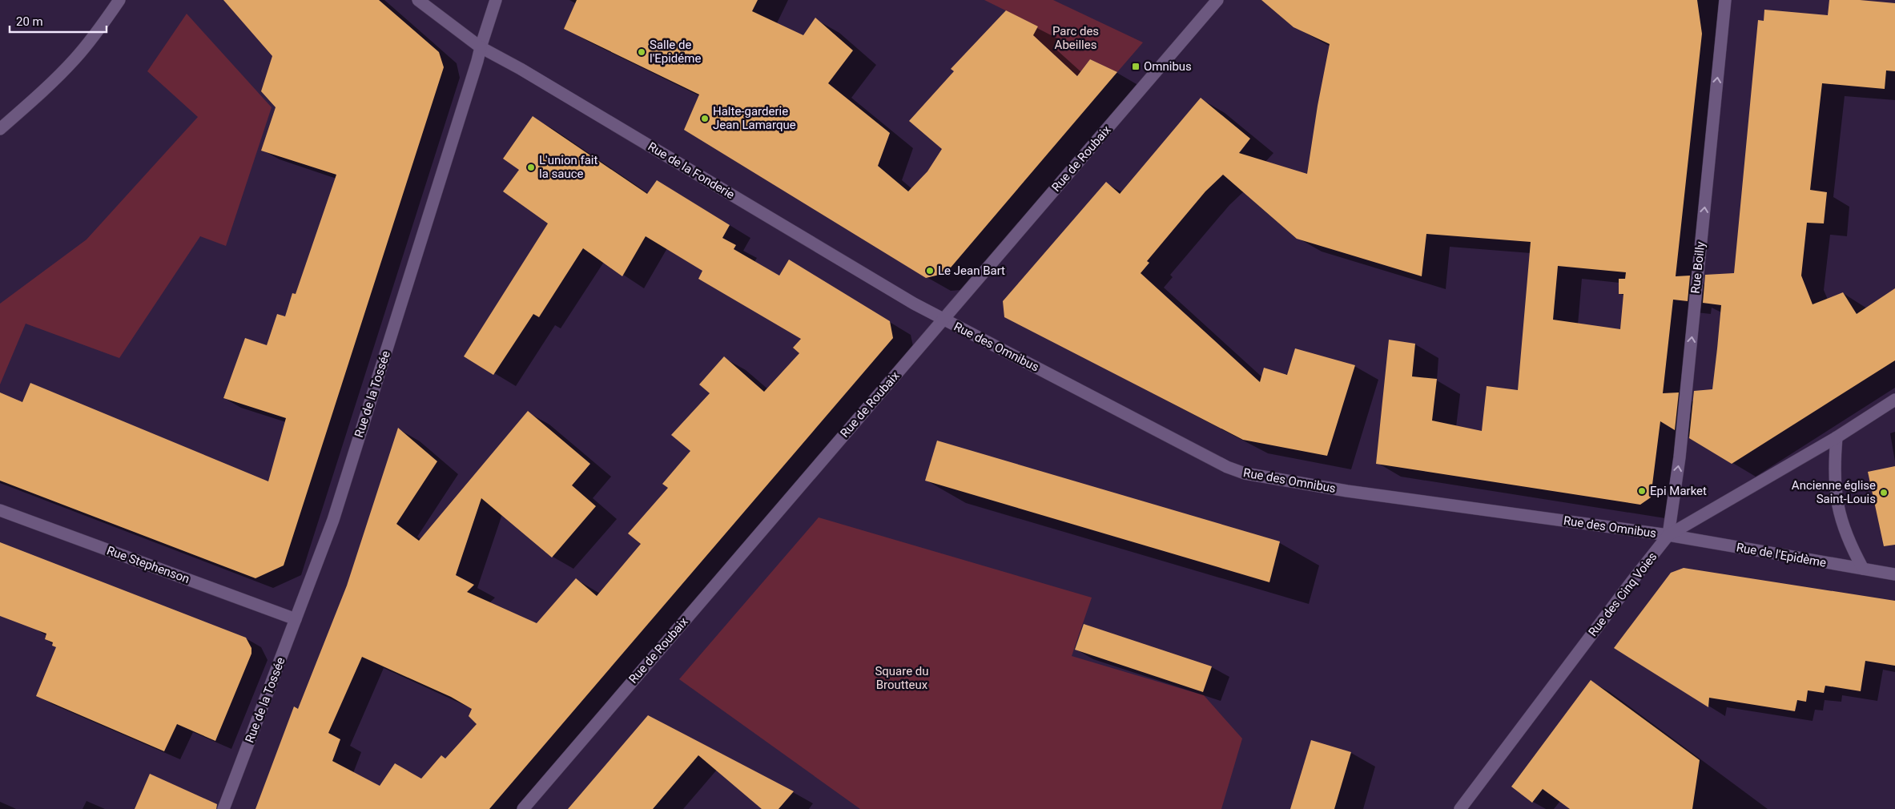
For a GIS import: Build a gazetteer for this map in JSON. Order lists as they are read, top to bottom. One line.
{"streets":{"street":["Rue de Roubaix","Rue de la Fonderie","Rue Boilly","Rue des Omnibus","Rue de la Tossée","Rue de l'Epidème","Rue Stephenson","Rue des Cinq Voies"]},"crossings":[["Rue de Roubaix","Rue de la Fonderie"],["Rue de Roubaix","Rue des Omnibus"],["Rue de la Fonderie","Rue des Omnibus"],["Rue de la Fonderie","Rue de la Tossée"],["Rue Boilly","Rue des Omnibus"],["Rue Boilly","Rue de l'Epidème"],["Rue Boilly","Rue des Cinq Voies"],["Rue des Omnibus","Rue de l'Epidème"],["Rue des Omnibus","Rue des Cinq Voies"],["Rue de la Tossée","Rue Stephenson"],["Rue de l'Epidème","Rue des Cinq Voies"]],"one_way":["Rue Boilly"],"parks":["Parc des Abeilles","Square du Broutteux"],"places":{"other":["Salle de l'Epidéme","Halte-garderie Jean Lamarque","L'union fait la sauce","Le Jean Bart","Epi Market","Ancienne église Saint-Louis"],"transit":["Omnibus"]},"scale_bar":"20 m"}
